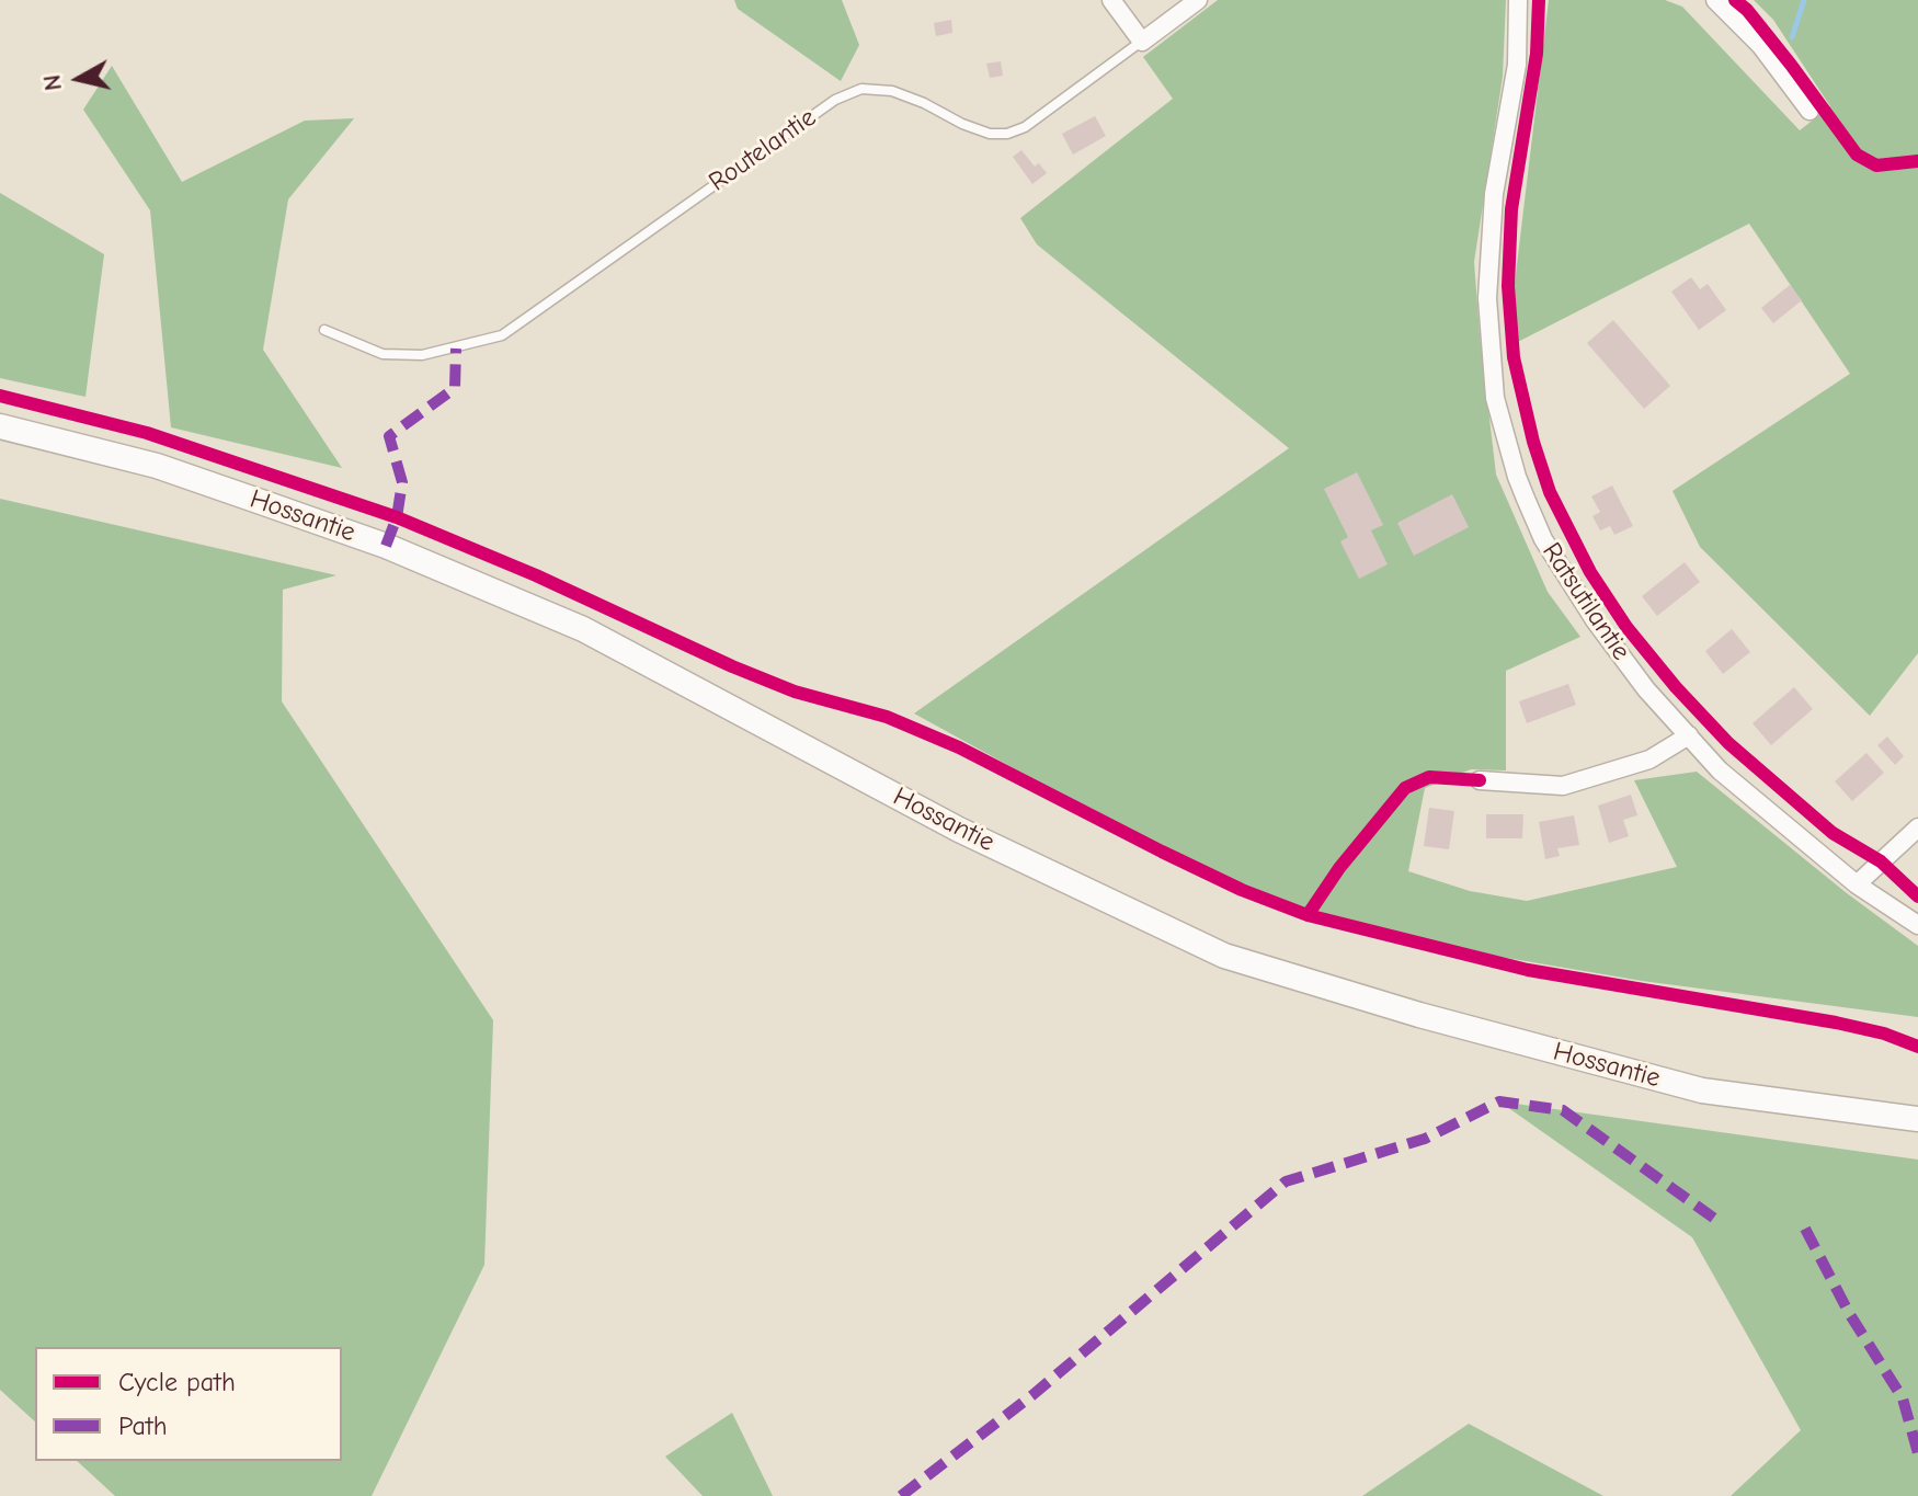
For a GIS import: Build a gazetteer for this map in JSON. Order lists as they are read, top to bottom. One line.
{"streets":{"main road":["Hossantie"],"street":["Routelantie","Ratsutilantie"]},"legend":["Cycle path","Path"],"north":"left"}
